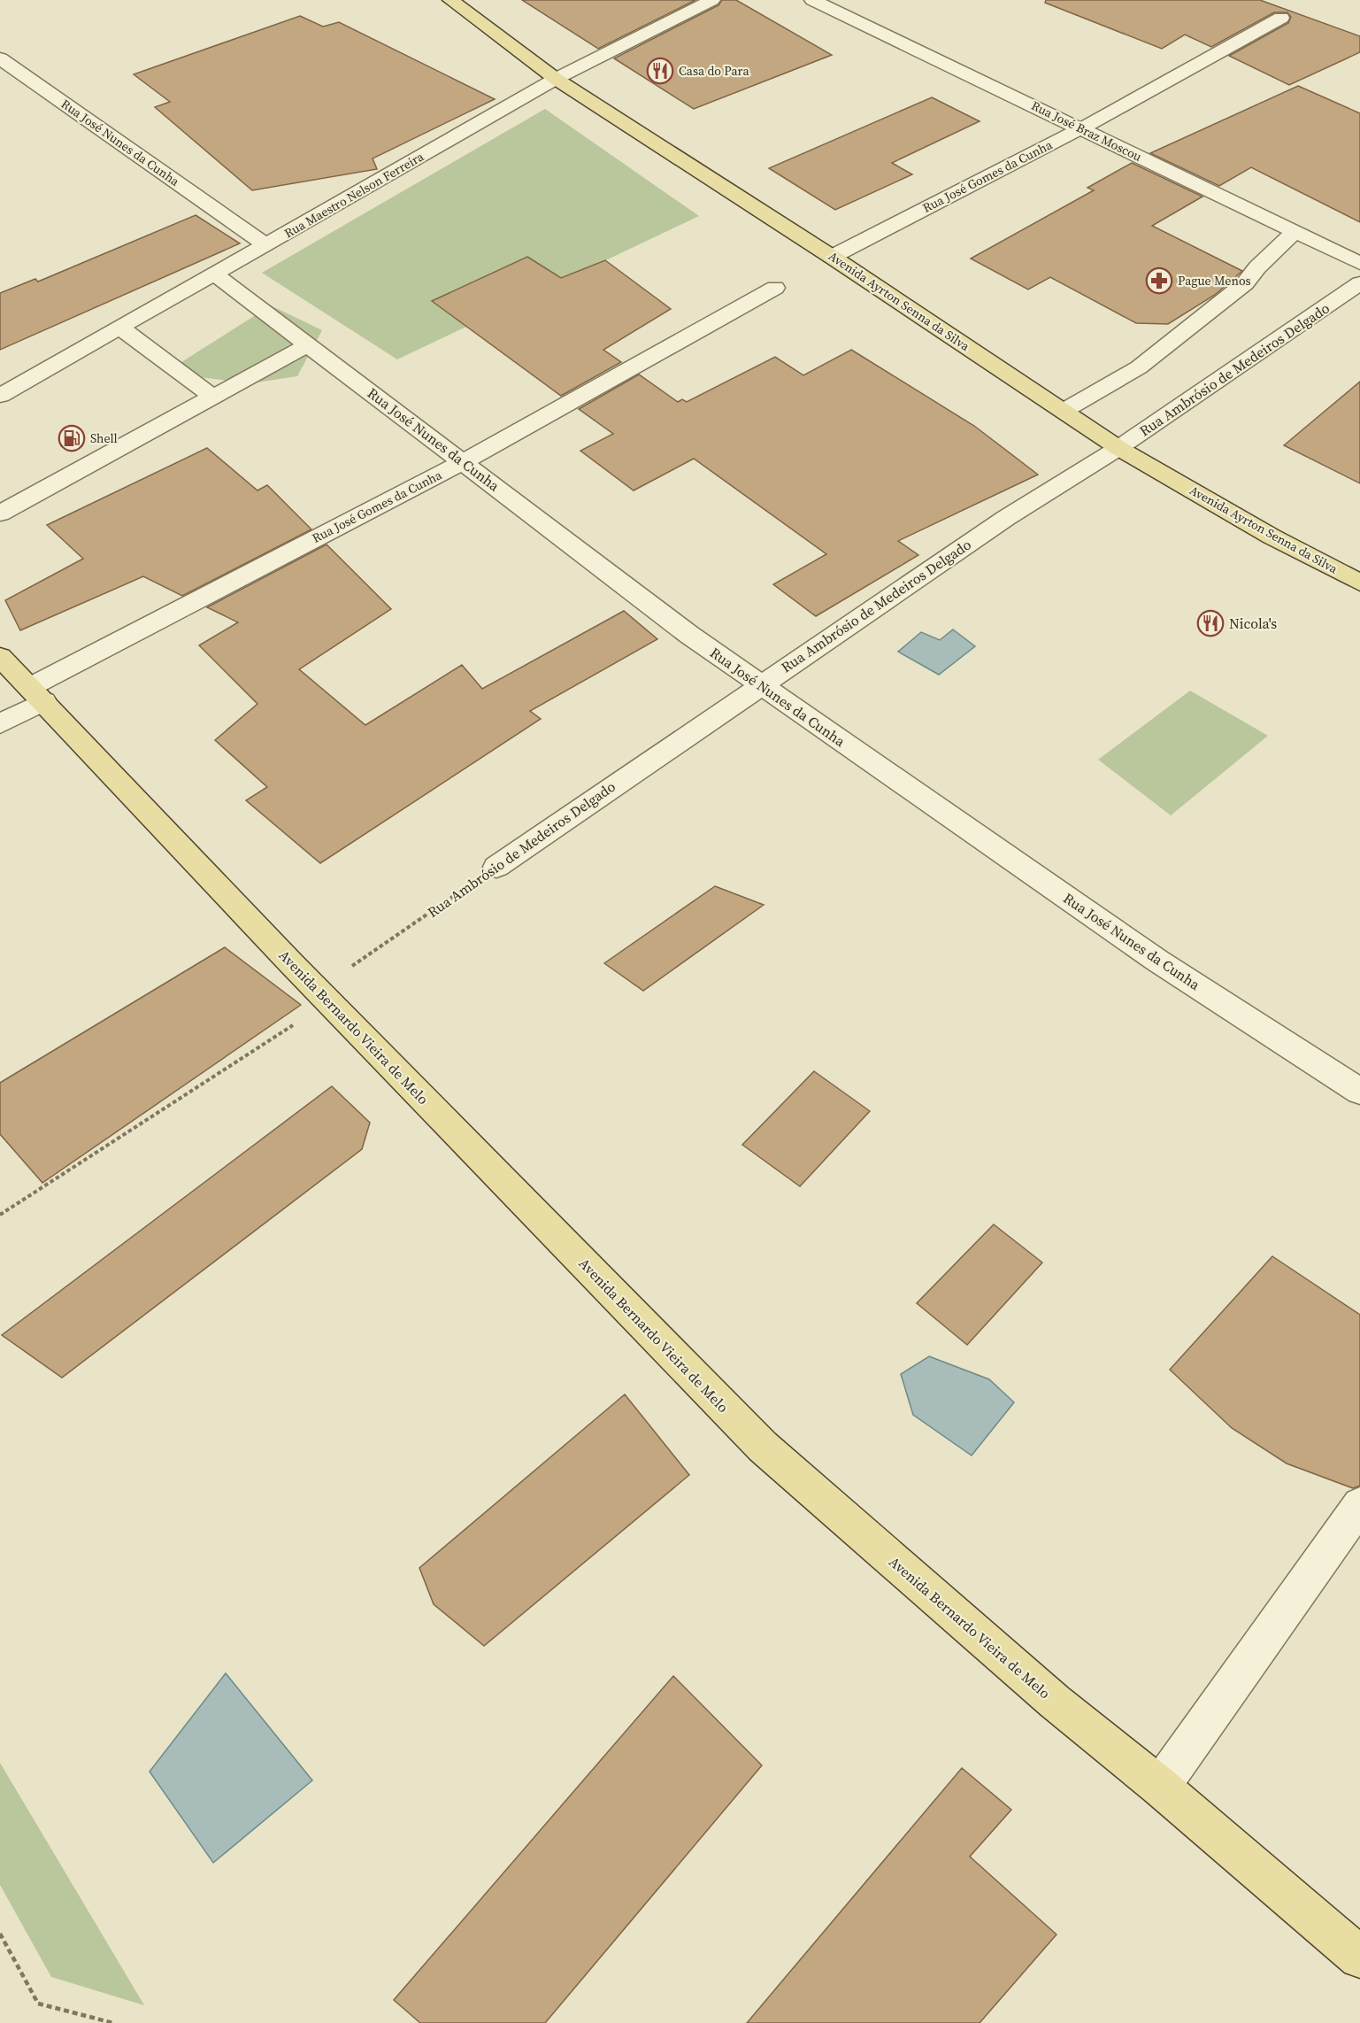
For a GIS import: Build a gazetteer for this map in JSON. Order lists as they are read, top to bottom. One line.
{"streets":{"main road":["Avenida Ayrton Senna da Silva","Avenida Bernardo Vieira de Melo"],"street":["Rua José Braz Moscou","Rua José Nunes da Cunha","Rua José Gomes da Cunha","Rua Maestro Nelson Ferreira","Rua Ambrósio de Medeiros Delgado"]},"crossings":[["Rua José Braz Moscou","Rua José Gomes da Cunha"],["Rua José Nunes da Cunha","Rua José Gomes da Cunha"],["Rua José Nunes da Cunha","Rua Maestro Nelson Ferreira"],["Rua José Nunes da Cunha","Rua Ambrósio de Medeiros Delgado"],["Rua José Gomes da Cunha","Avenida Ayrton Senna da Silva"],["Rua José Gomes da Cunha","Avenida Bernardo Vieira de Melo"],["Rua Maestro Nelson Ferreira","Avenida Ayrton Senna da Silva"],["Avenida Ayrton Senna da Silva","Rua Ambrósio de Medeiros Delgado"],["Rua Ambrósio de Medeiros Delgado","Avenida Bernardo Vieira de Melo"]],"places":{"restaurant":["Casa do Para","Nicola's"],"pharmacy":["Pague Menos"],"fuel station":["Shell"]}}
